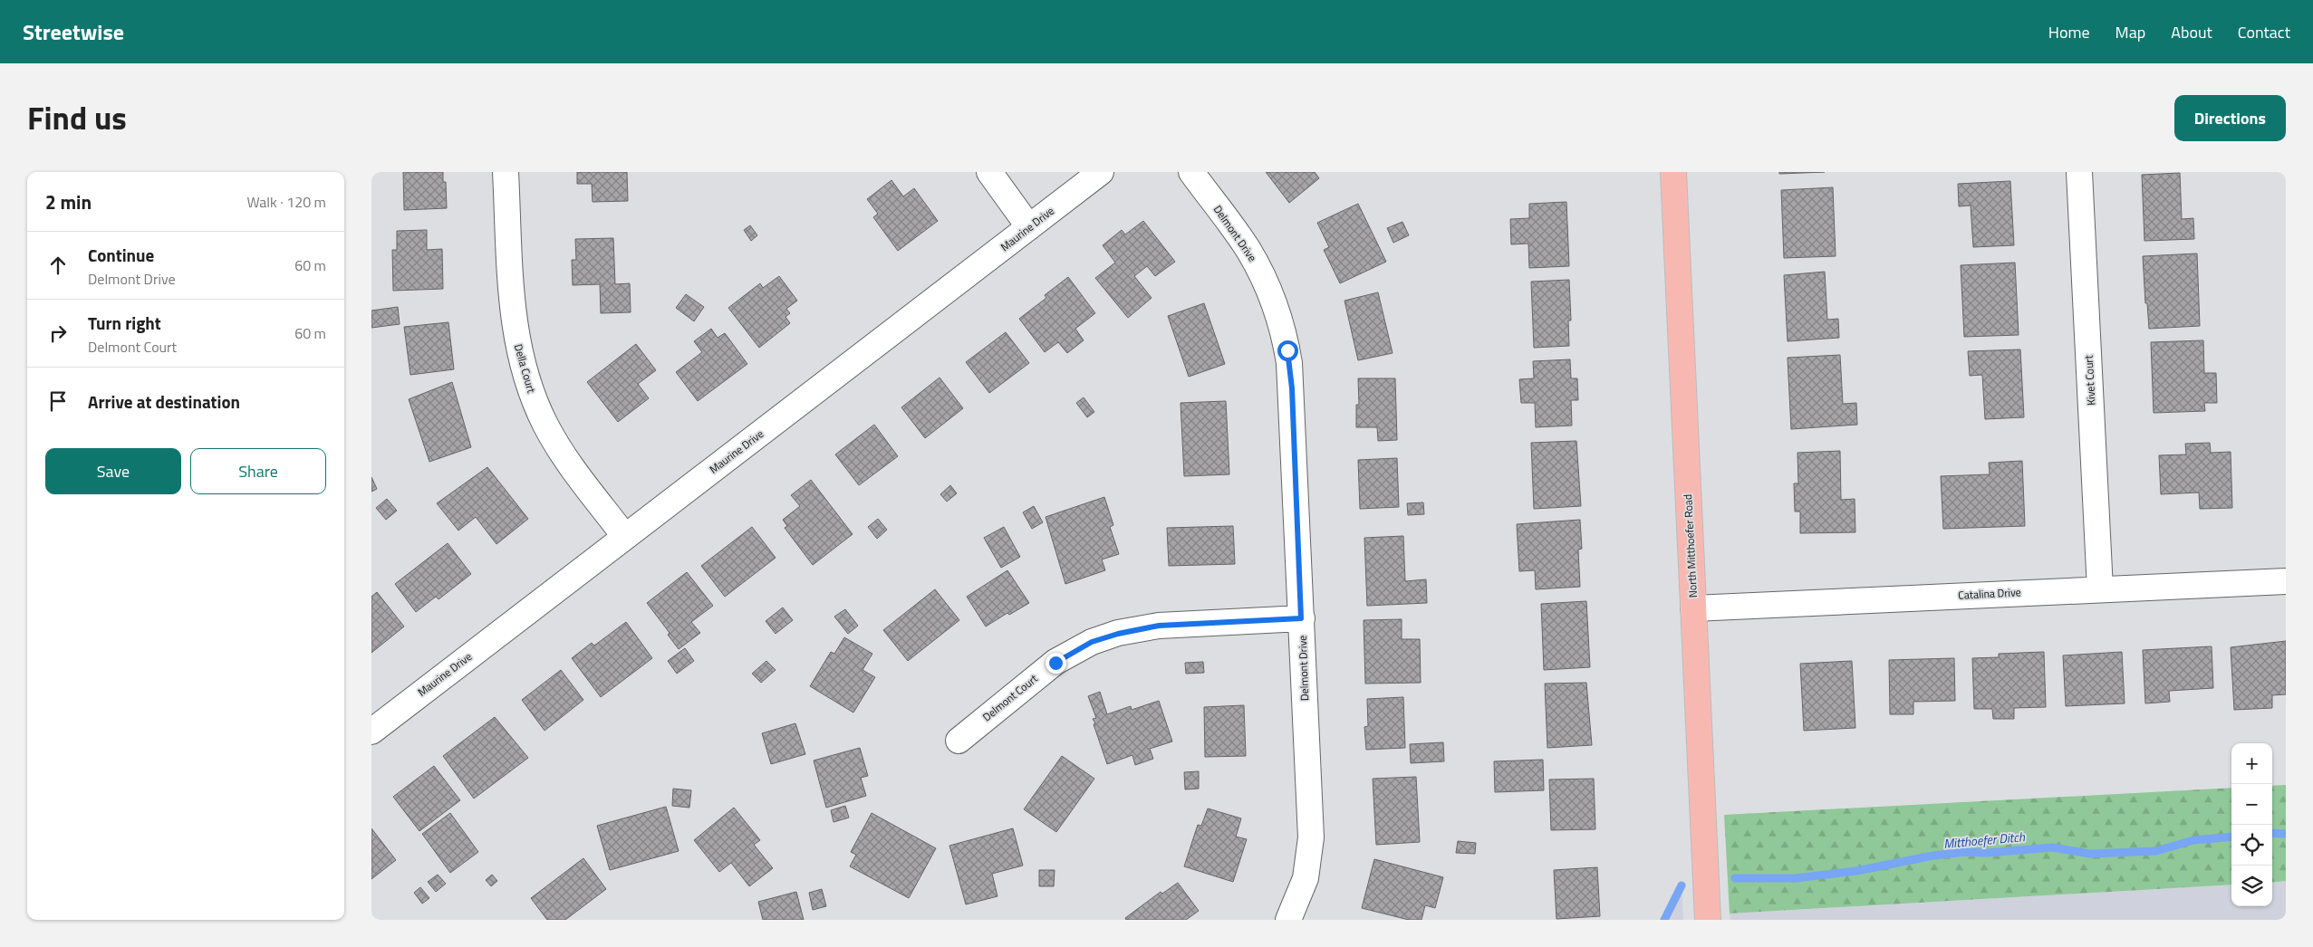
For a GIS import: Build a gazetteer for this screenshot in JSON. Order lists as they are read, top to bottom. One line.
{"streets":{"main road":["North Mitthoefer Road"],"street":["Maurine Drive","Delmont Drive","Della Court","Kivet Court","Catalina Drive","Delmont Court"]},"crossings":[["Maurine Drive","Della Court"],["Delmont Drive","Delmont Court"],["Kivet Court","Catalina Drive"],["North Mitthoefer Road","Catalina Drive"]],"water":["Mitthoefer Ditch"],"page":{"header":"Streetwise","nav":["Home","Map","About","Contact"],"title":"Find us","buttons":["Directions",["Save","Share"]],"heading":["2 min","Walk · 120 m"],"list":[["Continue","Delmont Drive","60 m"],["Turn right","Delmont Court","60 m"],"Arrive at destination"],"map_buttons":["+","−"]}}
